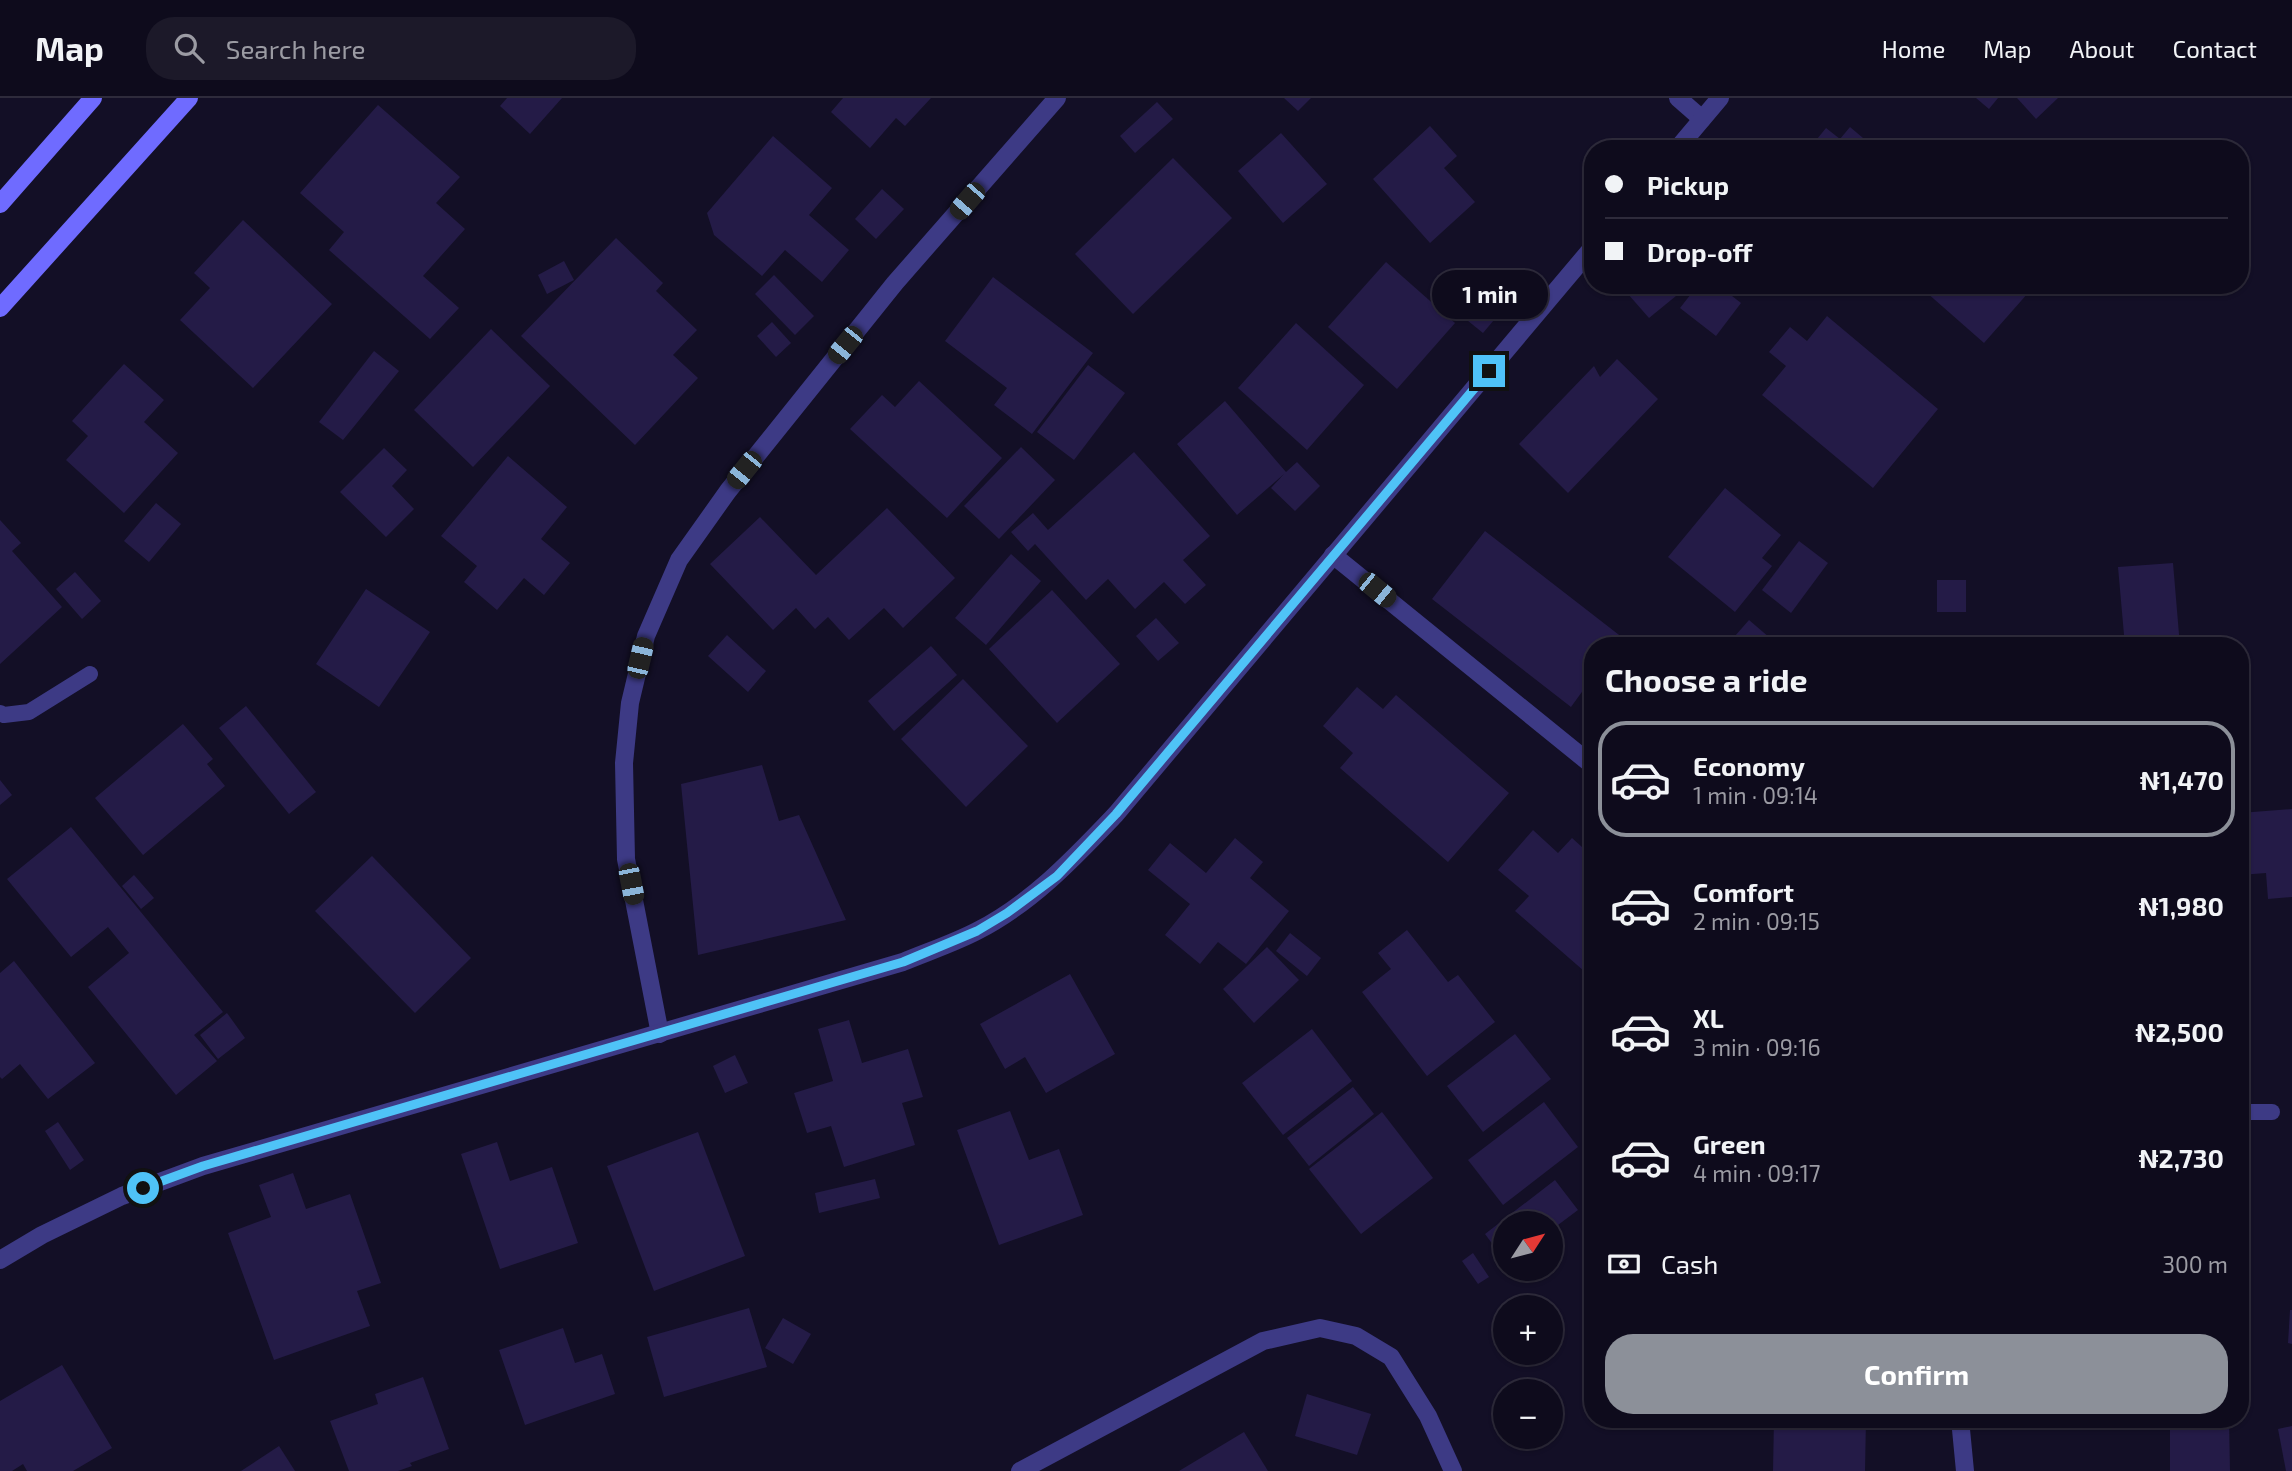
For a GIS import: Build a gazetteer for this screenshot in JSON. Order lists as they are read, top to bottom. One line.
{"north":"top right","page":{"header":"Map","search":"Search here","nav":["Home","Map","About","Contact"],"banner":["Pickup","Drop-off"],"bubble":"1 min","heading":"Choose a ride","list":[{"name":"Economy","note":"1 min · 09:14","value":"₦1,470"},{"name":"Comfort","note":"2 min · 09:15","value":"₦1,980"},{"name":"XL","note":"3 min · 09:16","value":"₦2,500"},{"name":"Green","note":"4 min · 09:17","value":"₦2,730"}],"map_buttons":["+","−"],"pay":["Cash","300 m"],"buttons":"Confirm"}}
